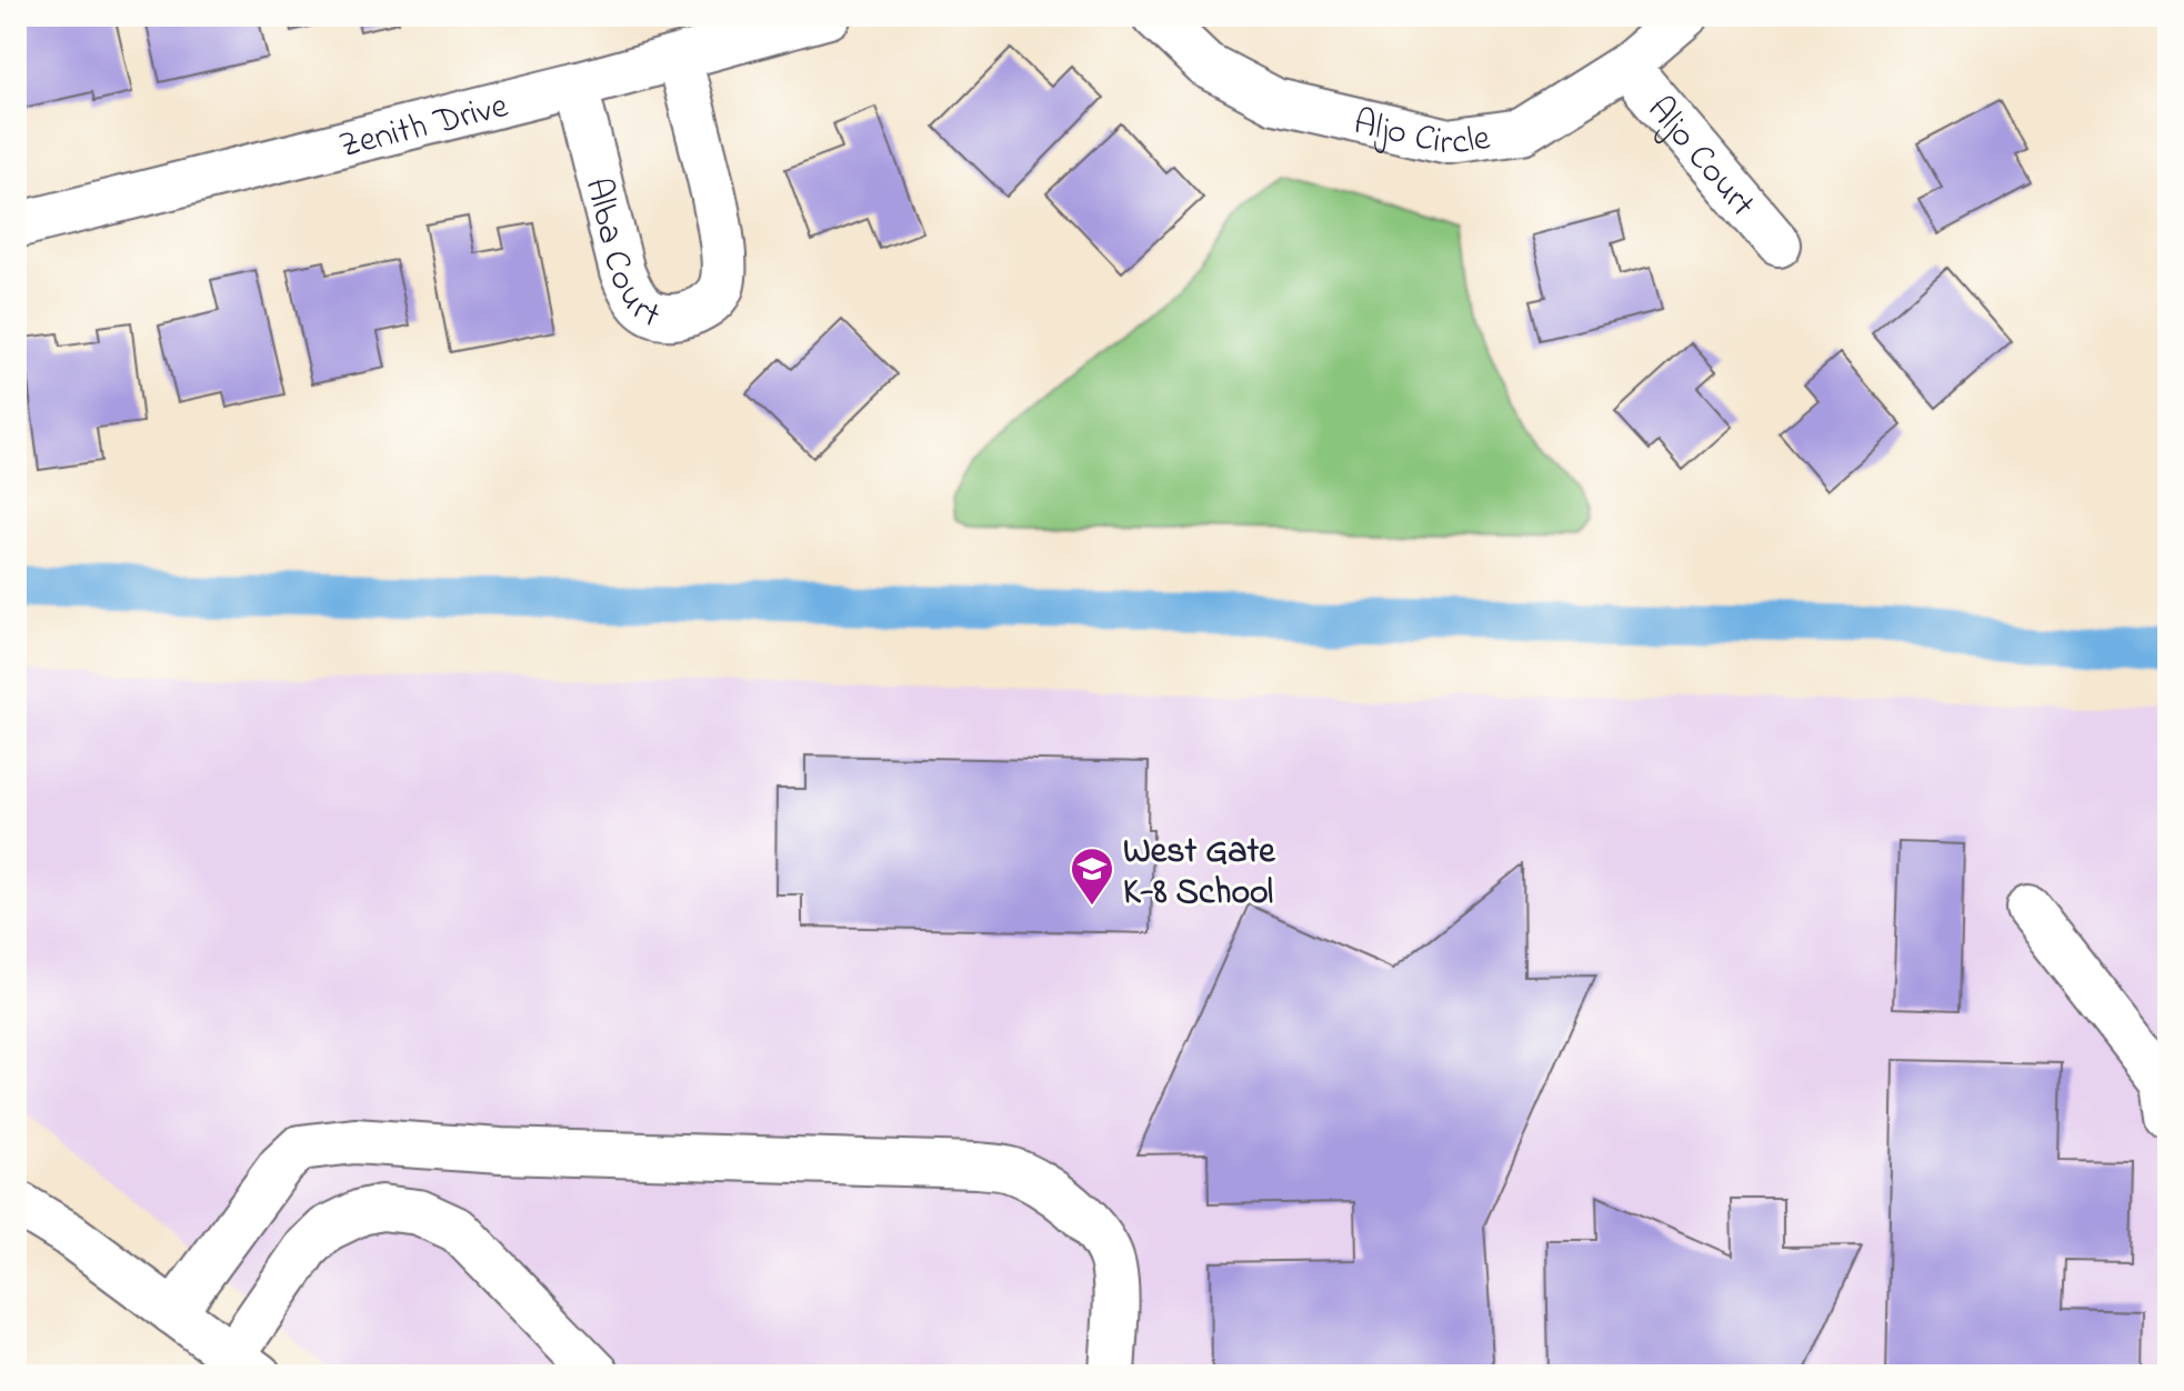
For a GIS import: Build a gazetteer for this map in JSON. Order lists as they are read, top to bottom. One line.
{"streets":{"street":["Zenith Drive","Aljo Circle","Aljo Court","Alba Court"]},"crossings":[["Zenith Drive","Alba Court"],["Aljo Circle","Aljo Court"]],"places":{"school or university":["West Gate K-8 School"]}}
